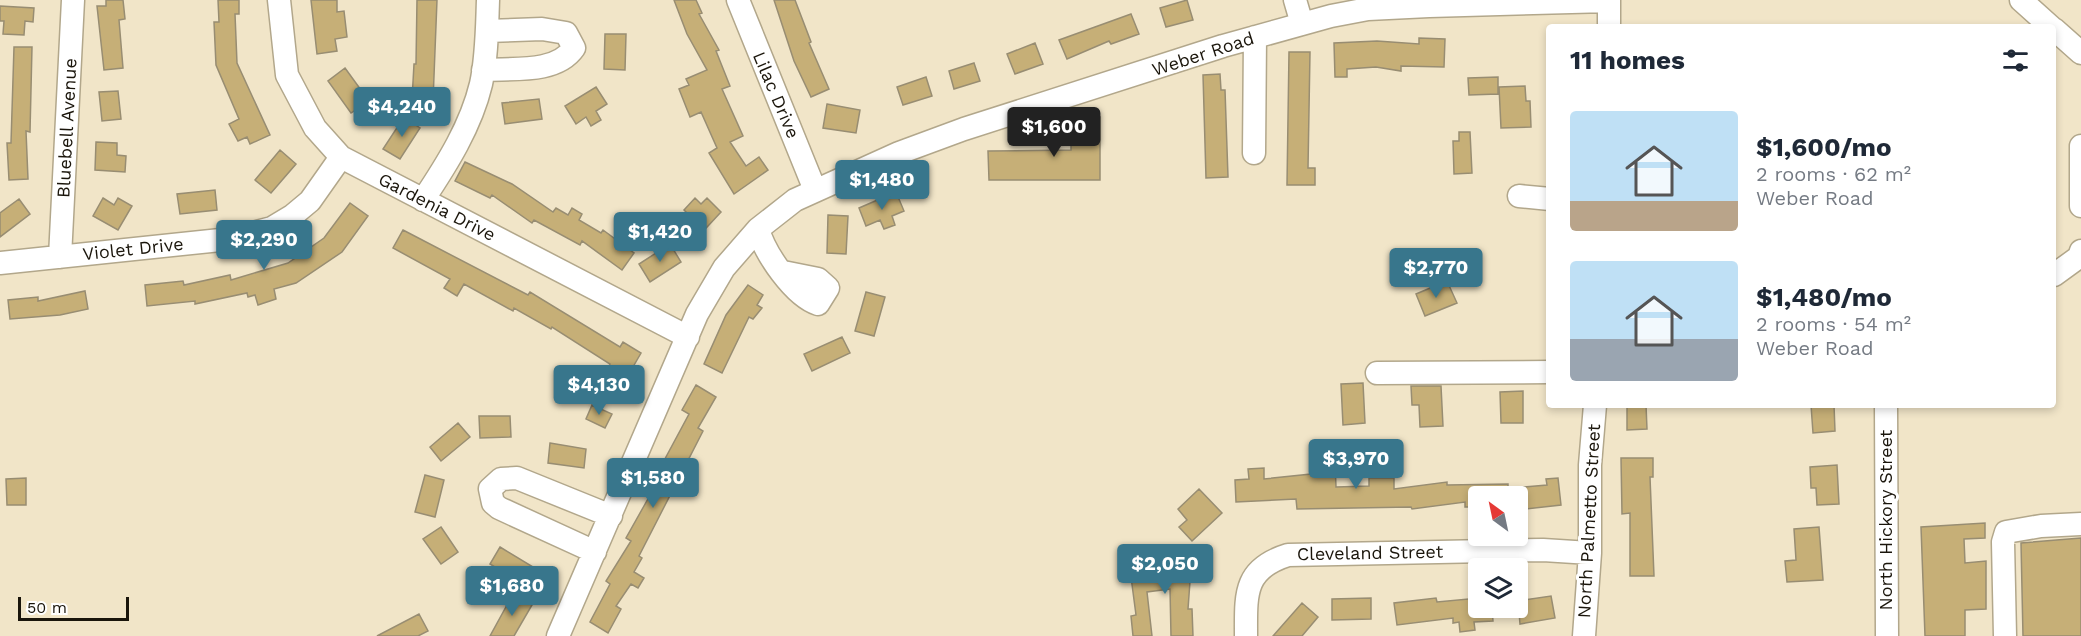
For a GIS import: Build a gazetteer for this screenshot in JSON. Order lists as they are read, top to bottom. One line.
{"streets":{"street":["Weber Road","Lilac Drive","Bluebell Avenue","Gardenia Drive","Violet Drive","North Hickory Street","North Palmetto Street","Cleveland Street"]},"crossings":[["Weber Road","Lilac Drive"],["Weber Road","Gardenia Drive"],["Bluebell Avenue","Violet Drive"],["Gardenia Drive","Violet Drive"],["North Palmetto Street","Cleveland Street"]],"scale_bar":"50 m","north":"top left","page":{"heading":"11 homes","price":["$4,240","$1,600","$1,480","$1,420","$2,290","$2,770","$4,130","$3,970","$1,580","$2,050","$1,680"],"list":[{"name":"$1,600/mo","note":"2 rooms · 62 m² · Weber Road"},{"name":"$1,480/mo","note":"2 rooms · 54 m² · Weber Road"}],"scale":"50 m"}}
